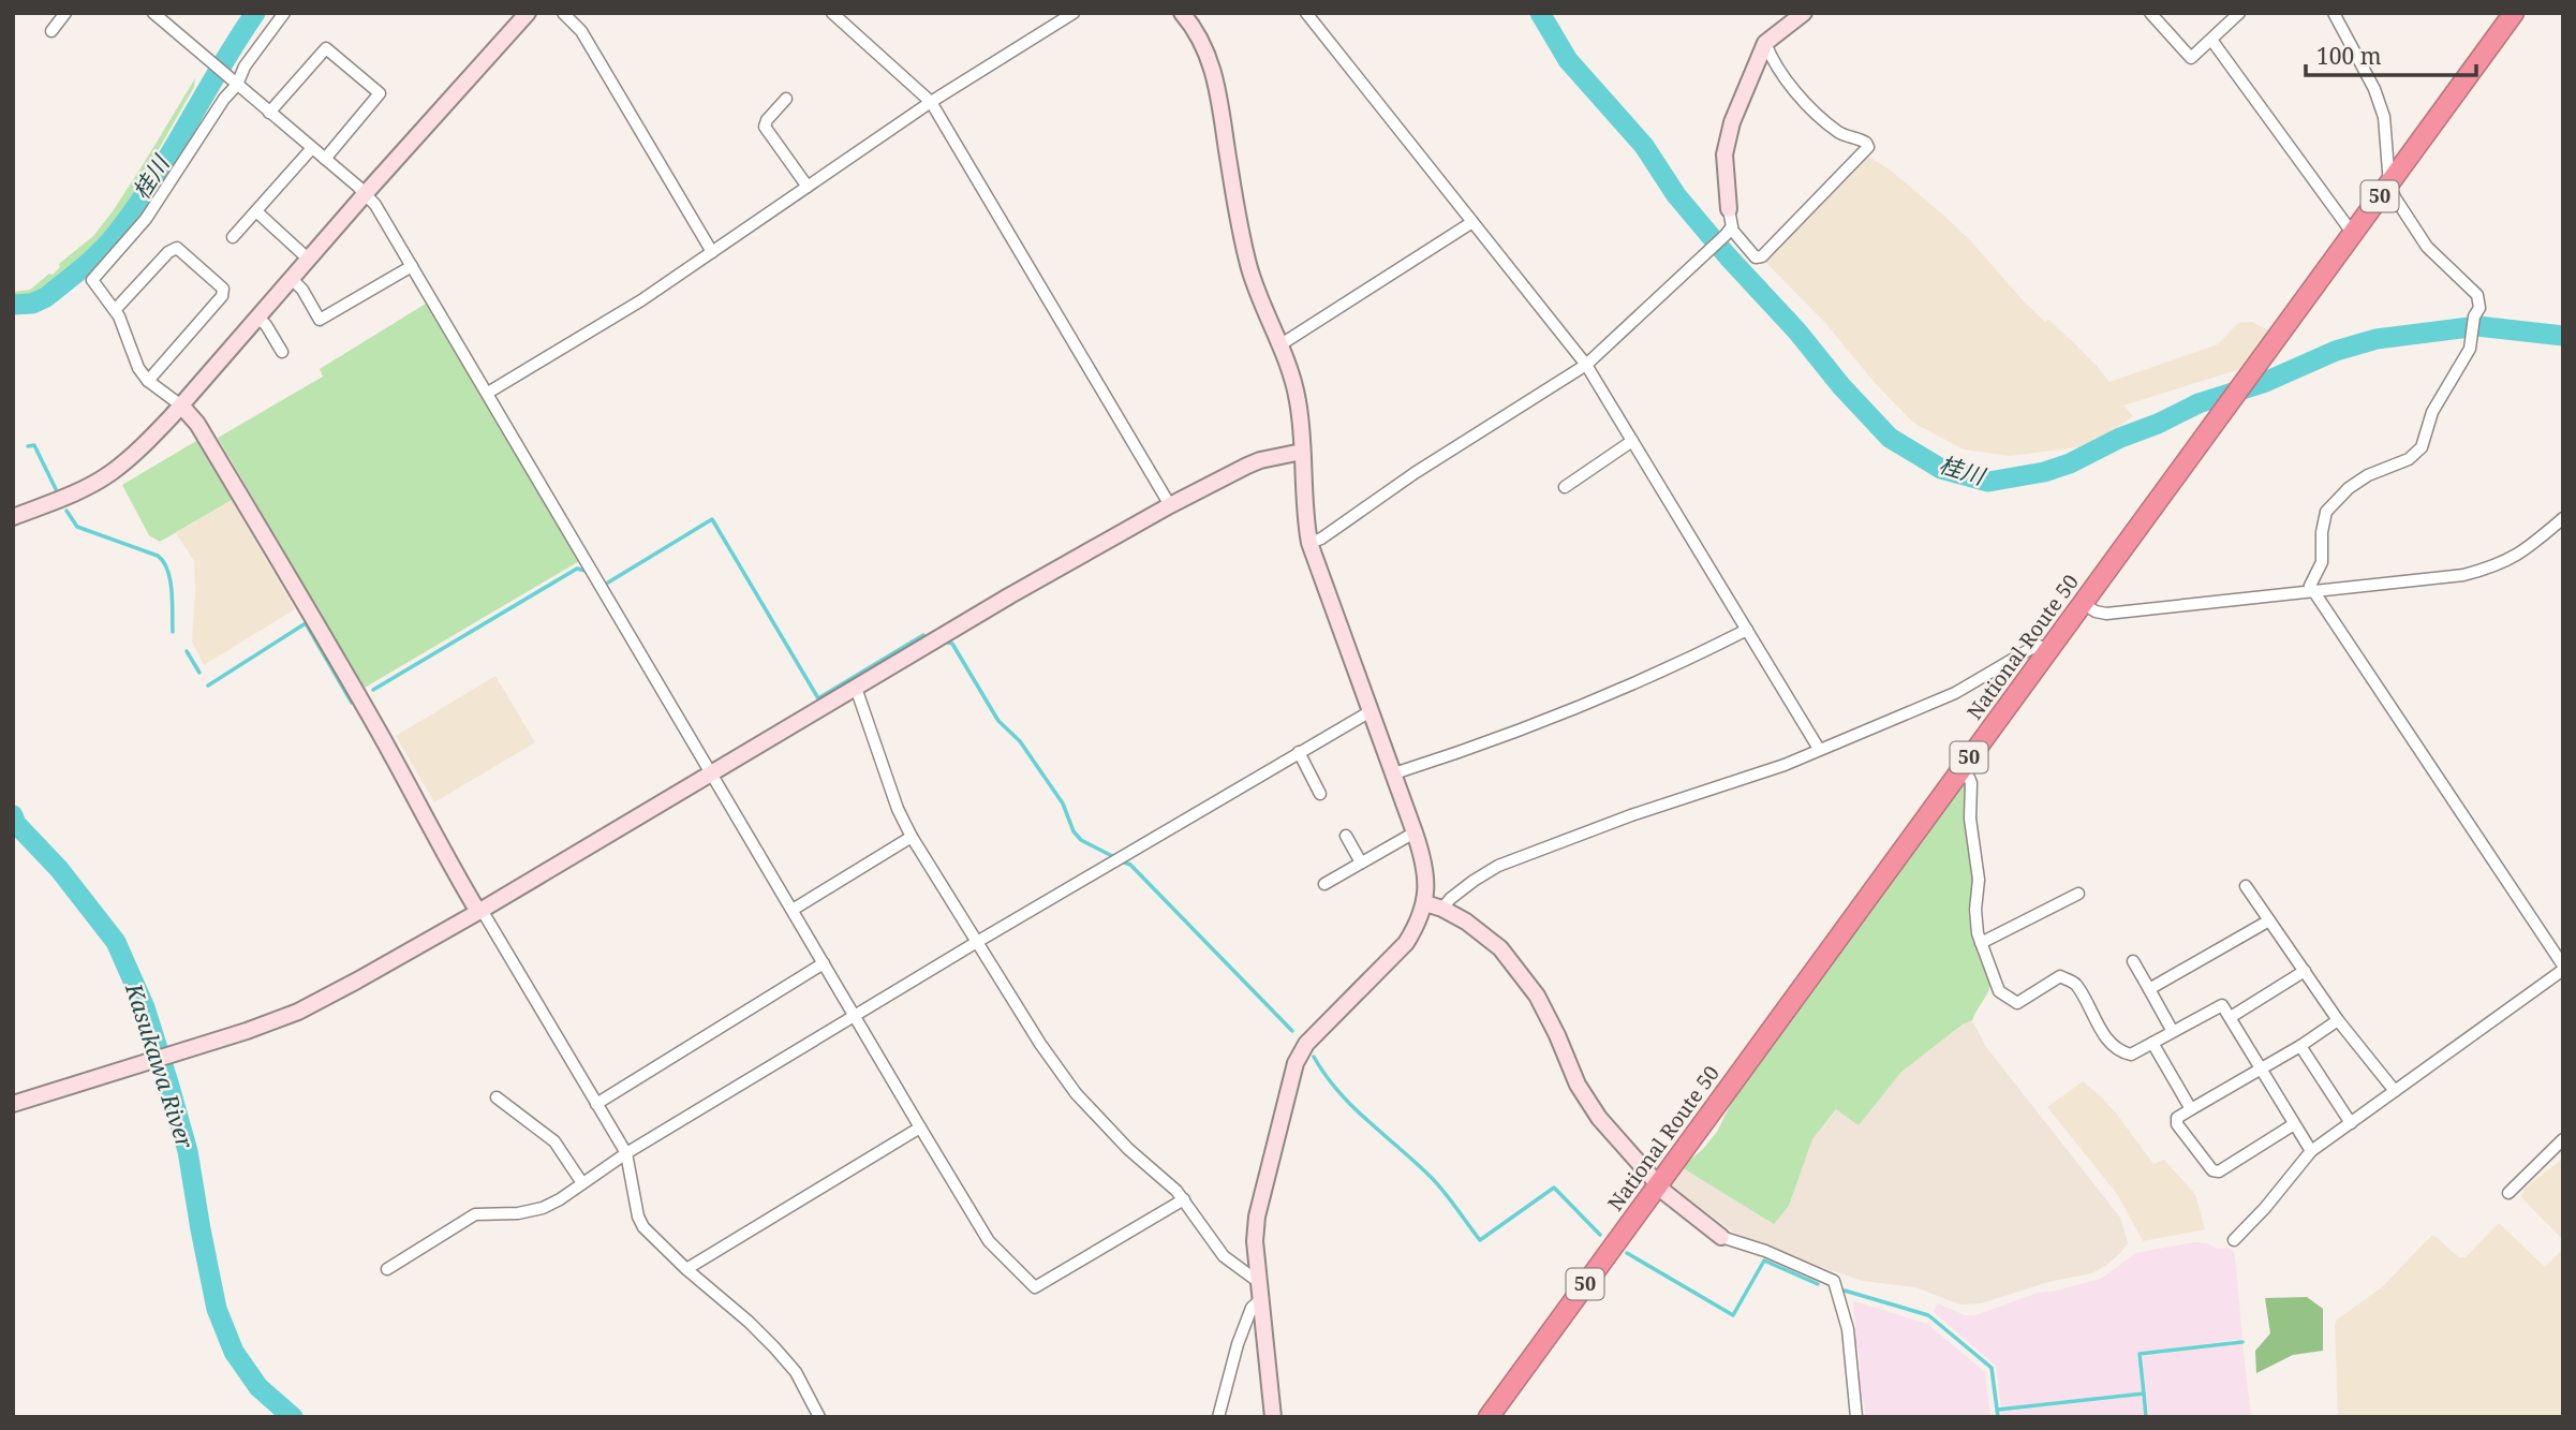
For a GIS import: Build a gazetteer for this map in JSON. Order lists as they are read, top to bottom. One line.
{"streets":{"highway":["50","National Route 50"]},"water":["桂川","Kasukawa River"],"scale_bar":"100 m"}
